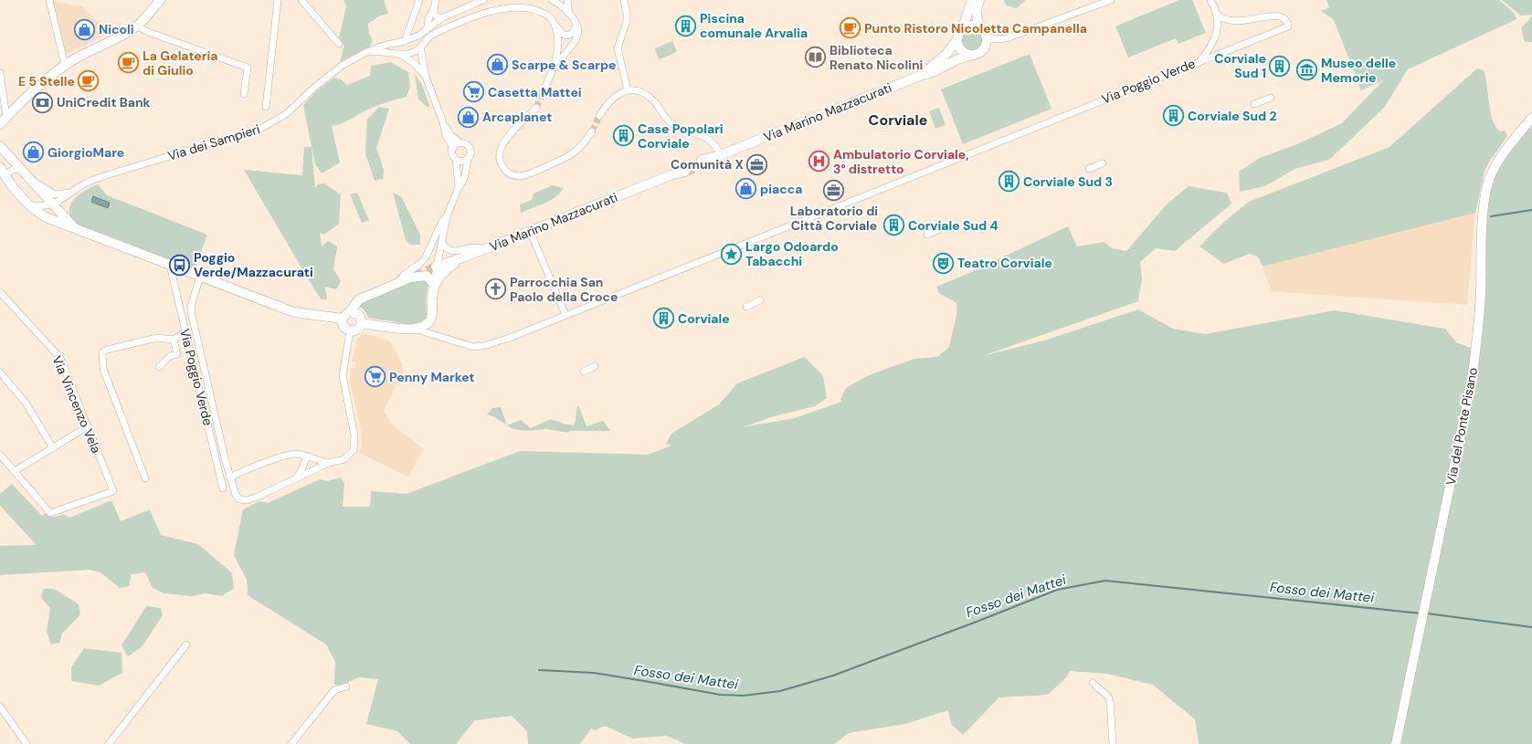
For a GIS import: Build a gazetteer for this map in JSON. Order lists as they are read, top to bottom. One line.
{"streets":{"street":["Via Poggio Verde","Via Marino Mazzacurati","Via dei Sampieri","Via Vincenzo Vela","Via del Ponte Pisano"]},"districts":["Corviale"],"water":["Fosso dei Mattei"],"places":{"building":["Piscina comunale Arvalia","Corviale Sud 1","Corviale Sud 2","Case Popolari Corviale","Corviale Sud 3","Corviale Sud 4","Corviale"],"cafe":["Punto Ristoro Nicoletta Campanella","La Gelateria di Giulio","E 5 Stelle"],"shop":["Nicoli","Scarpe & Scarpe","Arcaplanet","GiorgioMare","piacca"],"library":["Biblioteca Renato Nicolini"],"museum":["Museo delle Memorie"],"supermarket":["Casetta Mattei","Penny Market"],"bank":["UniCredit Bank"],"hospital":["Ambulatorio Corviale, 3° distretto"],"office":["Comunità X","Laboratorio di Città Corviale"],"place":["Largo Odoardo Tabacchi"],"theatre":["Teatro Corviale"],"bus stop":["Poggio Verde/Mazzacurati"],"church":["Parrocchia San Paolo della Croce"]}}
